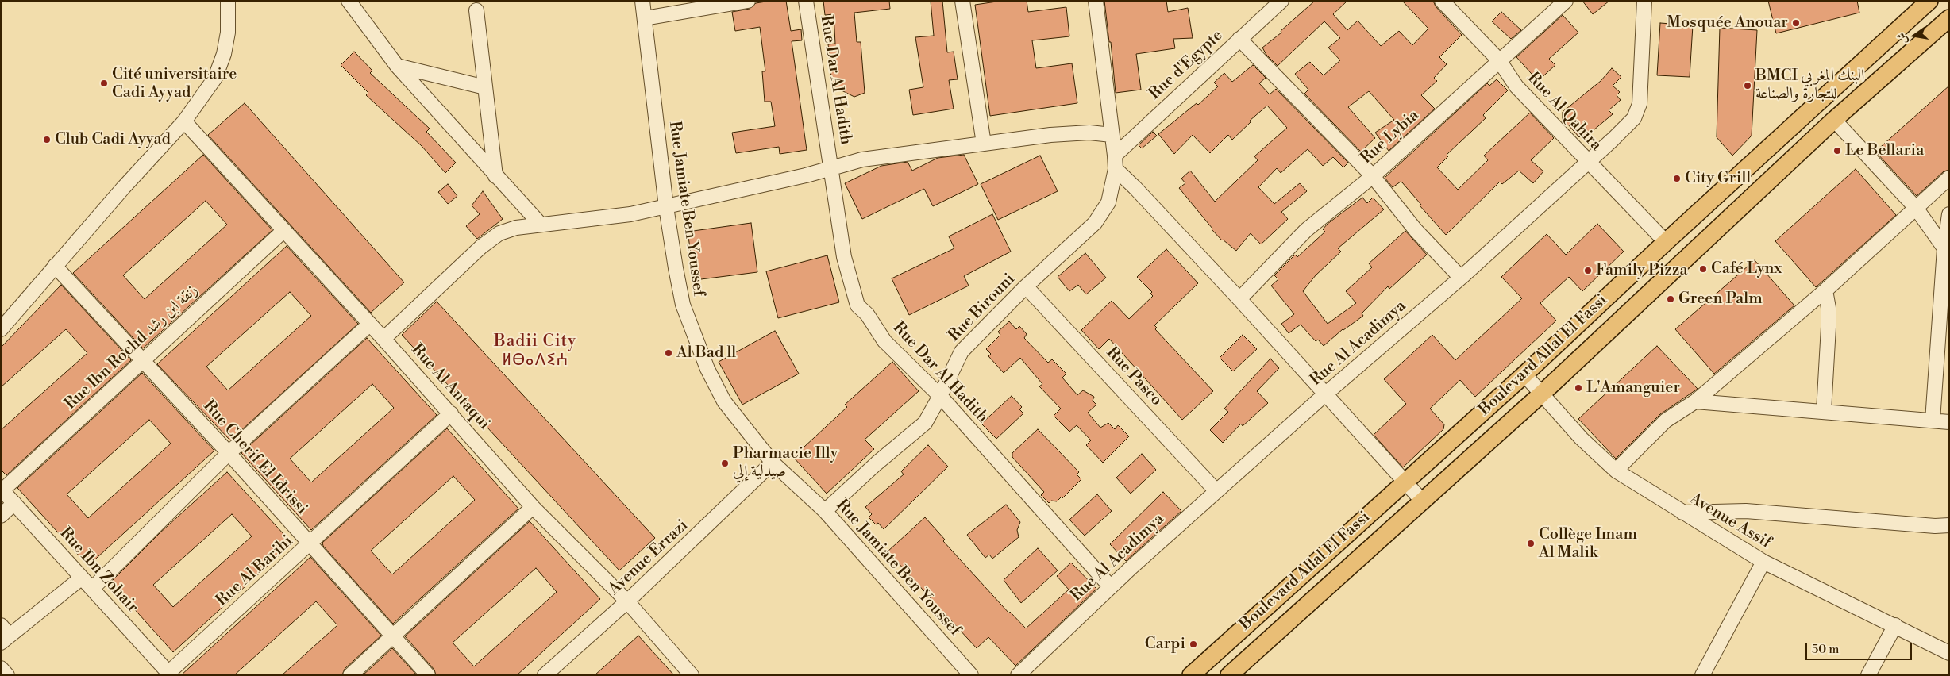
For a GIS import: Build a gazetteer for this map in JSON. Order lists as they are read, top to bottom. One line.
{"streets":{"main road":["Boulevard Allal El Fassi"],"street":["Rue d'Egypte","Rue Dar Al Hadith","Rue Al Qahira","Rue Lybia","Rue Jamiate Ben Youssef","Rue Birouni","Rue Al Acadimya","Rue Ibn Rochd زنقة ابن رشد","Rue Pasco","Rue Al Antaqui","Rue Cherif El Idrissi","Avenue Assif","Avenue Errazi","Rue Ibn Zohair","Rue Al Barihi"]},"crossings":[["Rue d'Egypte","Rue Birouni"],["Rue Dar Al Hadith","Rue Birouni"],["Rue Dar Al Hadith","Rue Al Acadimya"],["Rue Al Qahira","Rue Lybia"],["Rue Al Qahira","Rue Al Acadimya"],["Rue Al Qahira","Boulevard Allal El Fassi"],["Rue Jamiate Ben Youssef","Rue Birouni"],["Rue Jamiate Ben Youssef","Avenue Errazi"],["Rue Birouni","Rue Pasco"],["Rue Al Acadimya","Rue Pasco"],["Rue Ibn Rochd زنقة ابن رشد","Rue Al Antaqui"],["Rue Ibn Rochd زنقة ابن رشد","Rue Cherif El Idrissi"],["Rue Ibn Rochd زنقة ابن رشد","Rue Ibn Zohair"],["Boulevard Allal El Fassi","Avenue Assif"],["Rue Al Antaqui","Avenue Errazi"],["Rue Al Antaqui","Rue Al Barihi"],["Rue Cherif El Idrissi","Rue Al Barihi"],["Rue Ibn Zohair","Rue Al Barihi"]],"districts":["Badii City ⵍⴱⴰⴷⵉⵄ"],"places":["Mosquée Anouar","Cité universitaire Cadi Ayyad","BMCI البنك المغربي للتجارة والصناعة","Club Cadi Ayyad","Le Bellaria","City Grill","Café Lynx","Family Pizza","Green Palm","Al Bad ll","L'Amanguier","Pharmacie Illy صيدلية إلي","Collège Imam Al Malik","Carpi"],"scale_bar":"50 m","north":"left"}
